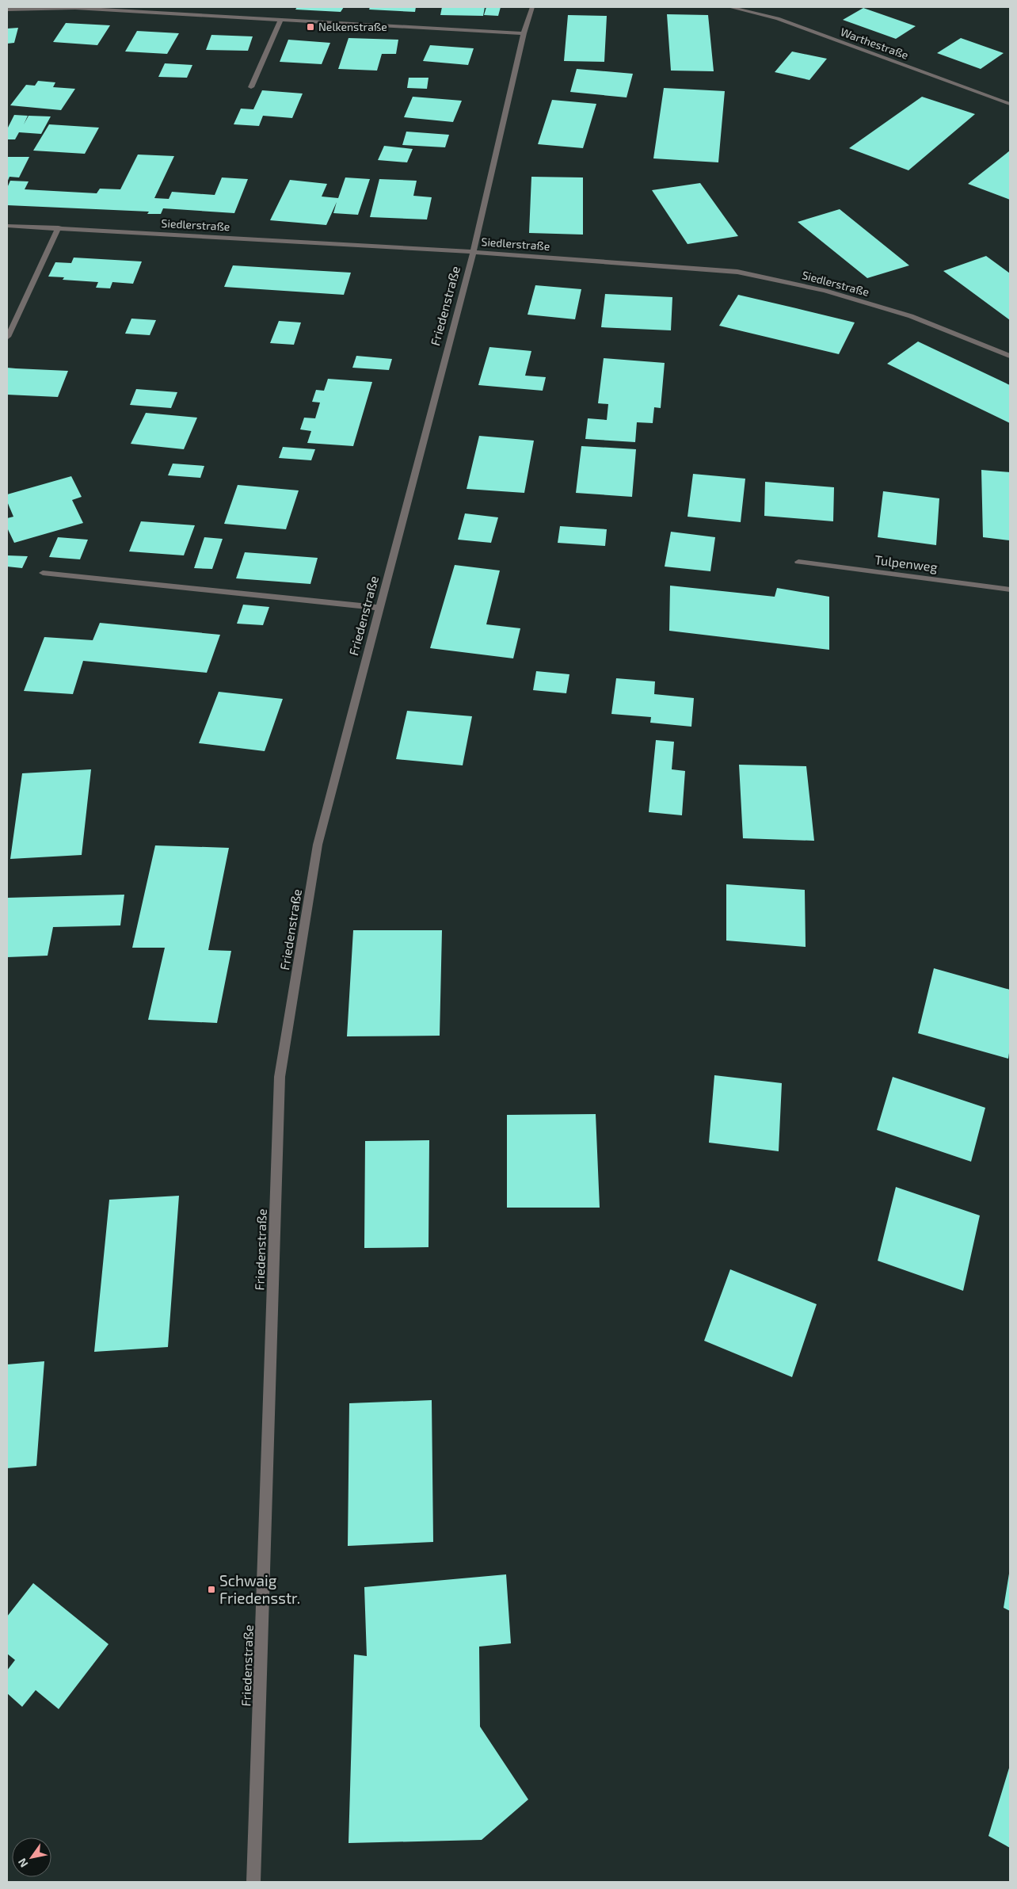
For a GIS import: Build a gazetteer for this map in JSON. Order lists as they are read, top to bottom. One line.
{"streets":{"street":["Warthestraße","Siedlerstraße","Friedenstraße","Tulpenweg"]},"crossings":[["Siedlerstraße","Friedenstraße"]],"places":{"transit":["Nelkenstraße","Schwaig Friedensstr."]},"north":"bottom left"}
